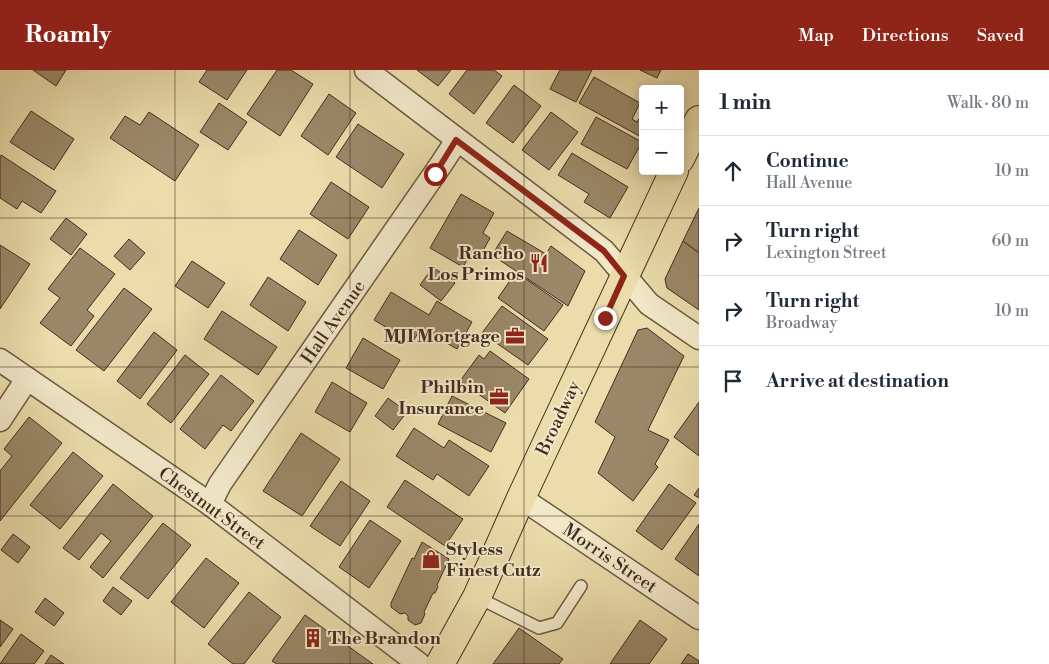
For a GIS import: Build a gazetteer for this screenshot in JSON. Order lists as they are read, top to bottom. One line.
{"streets":{"main road":["Broadway"],"street":["Hall Avenue","Chestnut Street","Morris Street"]},"crossings":[["Hall Avenue","Chestnut Street"],["Broadway","Morris Street"]],"places":{"restaurant":["Rancho Los Primos"],"office":["MJI Mortgage","Philbin Insurance"],"shop":["Styless Finest Cutz"],"building":["The Brandon"]},"page":{"header":"Roamly","nav":["Map","Directions","Saved"],"heading":["1 min","Walk · 80 m"],"map_buttons":["+","−"],"list":[["Continue","Hall Avenue","10 m"],["Turn right","Lexington Street","60 m"],["Turn right","Broadway","10 m"],"Arrive at destination"]}}
